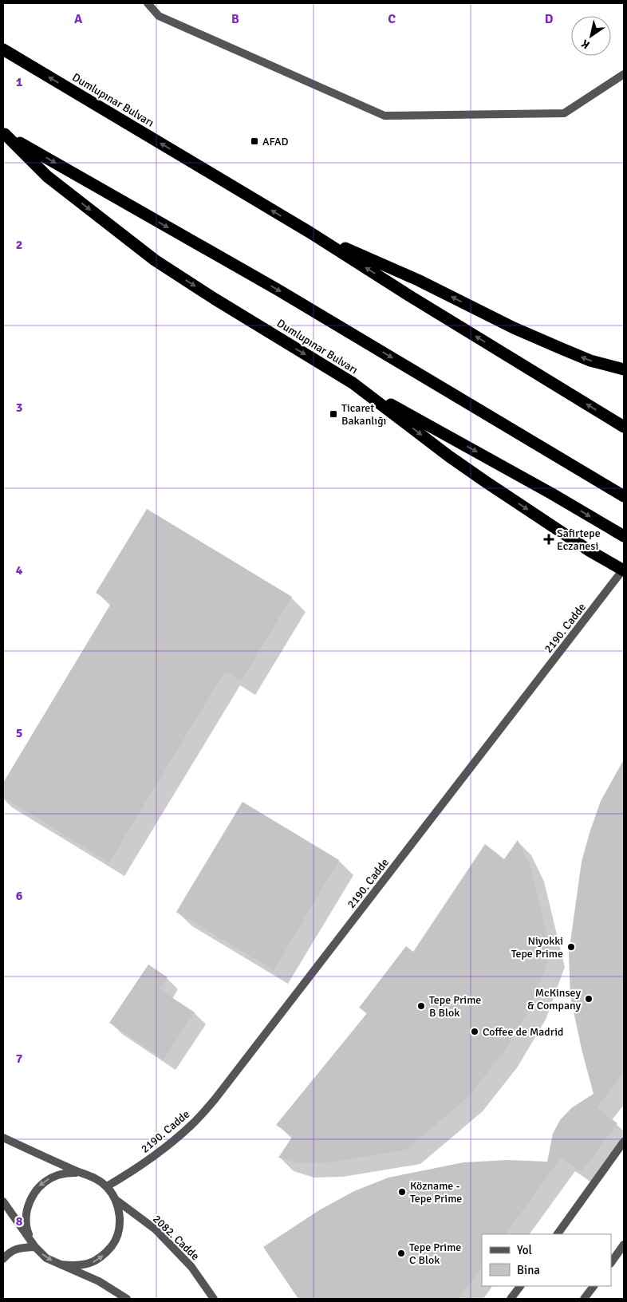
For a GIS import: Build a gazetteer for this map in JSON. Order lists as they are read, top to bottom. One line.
{"streets":{"highway":["Dumlupınar Bulvarı"],"street":["2190. Cadde","2082. Cadde"]},"crossings":[["Dumlupınar Bulvarı","2190. Cadde"],["2190. Cadde","2082. Cadde"]],"places":{"transit":["AFAD","Ticaret Bakanlığı"],"health":["Safirtepe Eczanesi"],"other":["Niyokki Tepe Prime","McKinsey & Company","Tepe Prime B Blok","Coffee de Madrid","Közname - Tepe Prime","Tepe Prime C Blok"]},"legend":["Yol","Bina"],"north":"bottom left","grid":{"columns":["A","B","C","D"],"rows":["1","2","3","4","5","6","7","8"]}}
